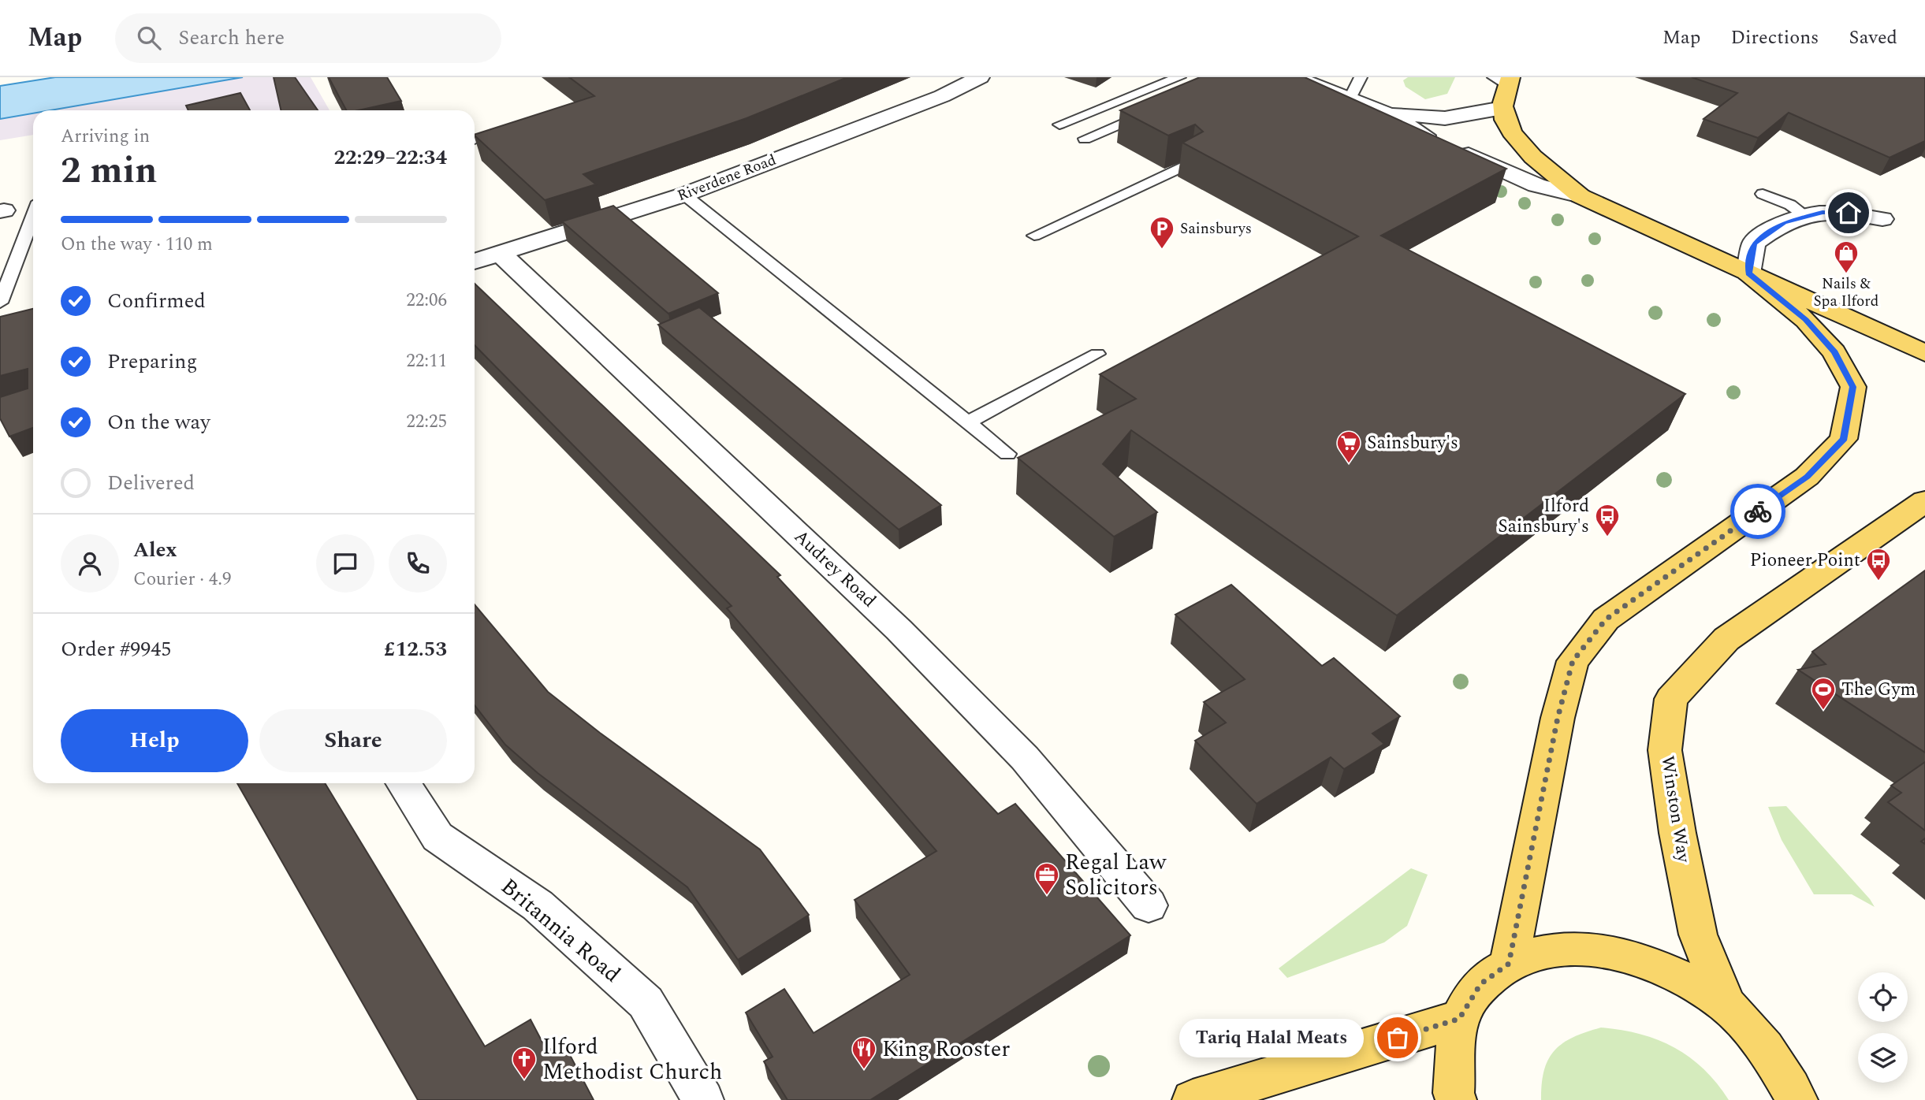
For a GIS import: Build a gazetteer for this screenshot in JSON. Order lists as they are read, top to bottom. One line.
{"streets":{"main road":["Winston Way"],"street":["Riverdene Road","Audrey Road","Britannia Road"]},"crossings":[["Riverdene Road","Audrey Road"]],"places":{"parking":["Sainsburys"],"shop":["Nails & Spa Ilford"],"supermarket":["Sainsbury's"],"bus stop":["Ilford Sainsbury's","Pioneer Point"],"sports":["The Gym"],"office":["Regal Law Solicitors"],"other":["Tariq Halal Meats"],"restaurant":["King Rooster"],"church":["Ilford Methodist Church"]},"page":{"header":"Map","search":"Search here","nav":["Map","Directions","Saved"],"heading":["2 min","Arriving in","22:29–22:34"],"panel":["Alex","Courier · 4.9","Order #9945","£12.53"],"bar":"On the way · 110 m","list":[["Confirmed","22:06"],["Preparing","22:11"],["On the way","22:25"],"Delivered"],"buttons":["Help","Share"],"bubble":"Tariq Halal Meats"}}
